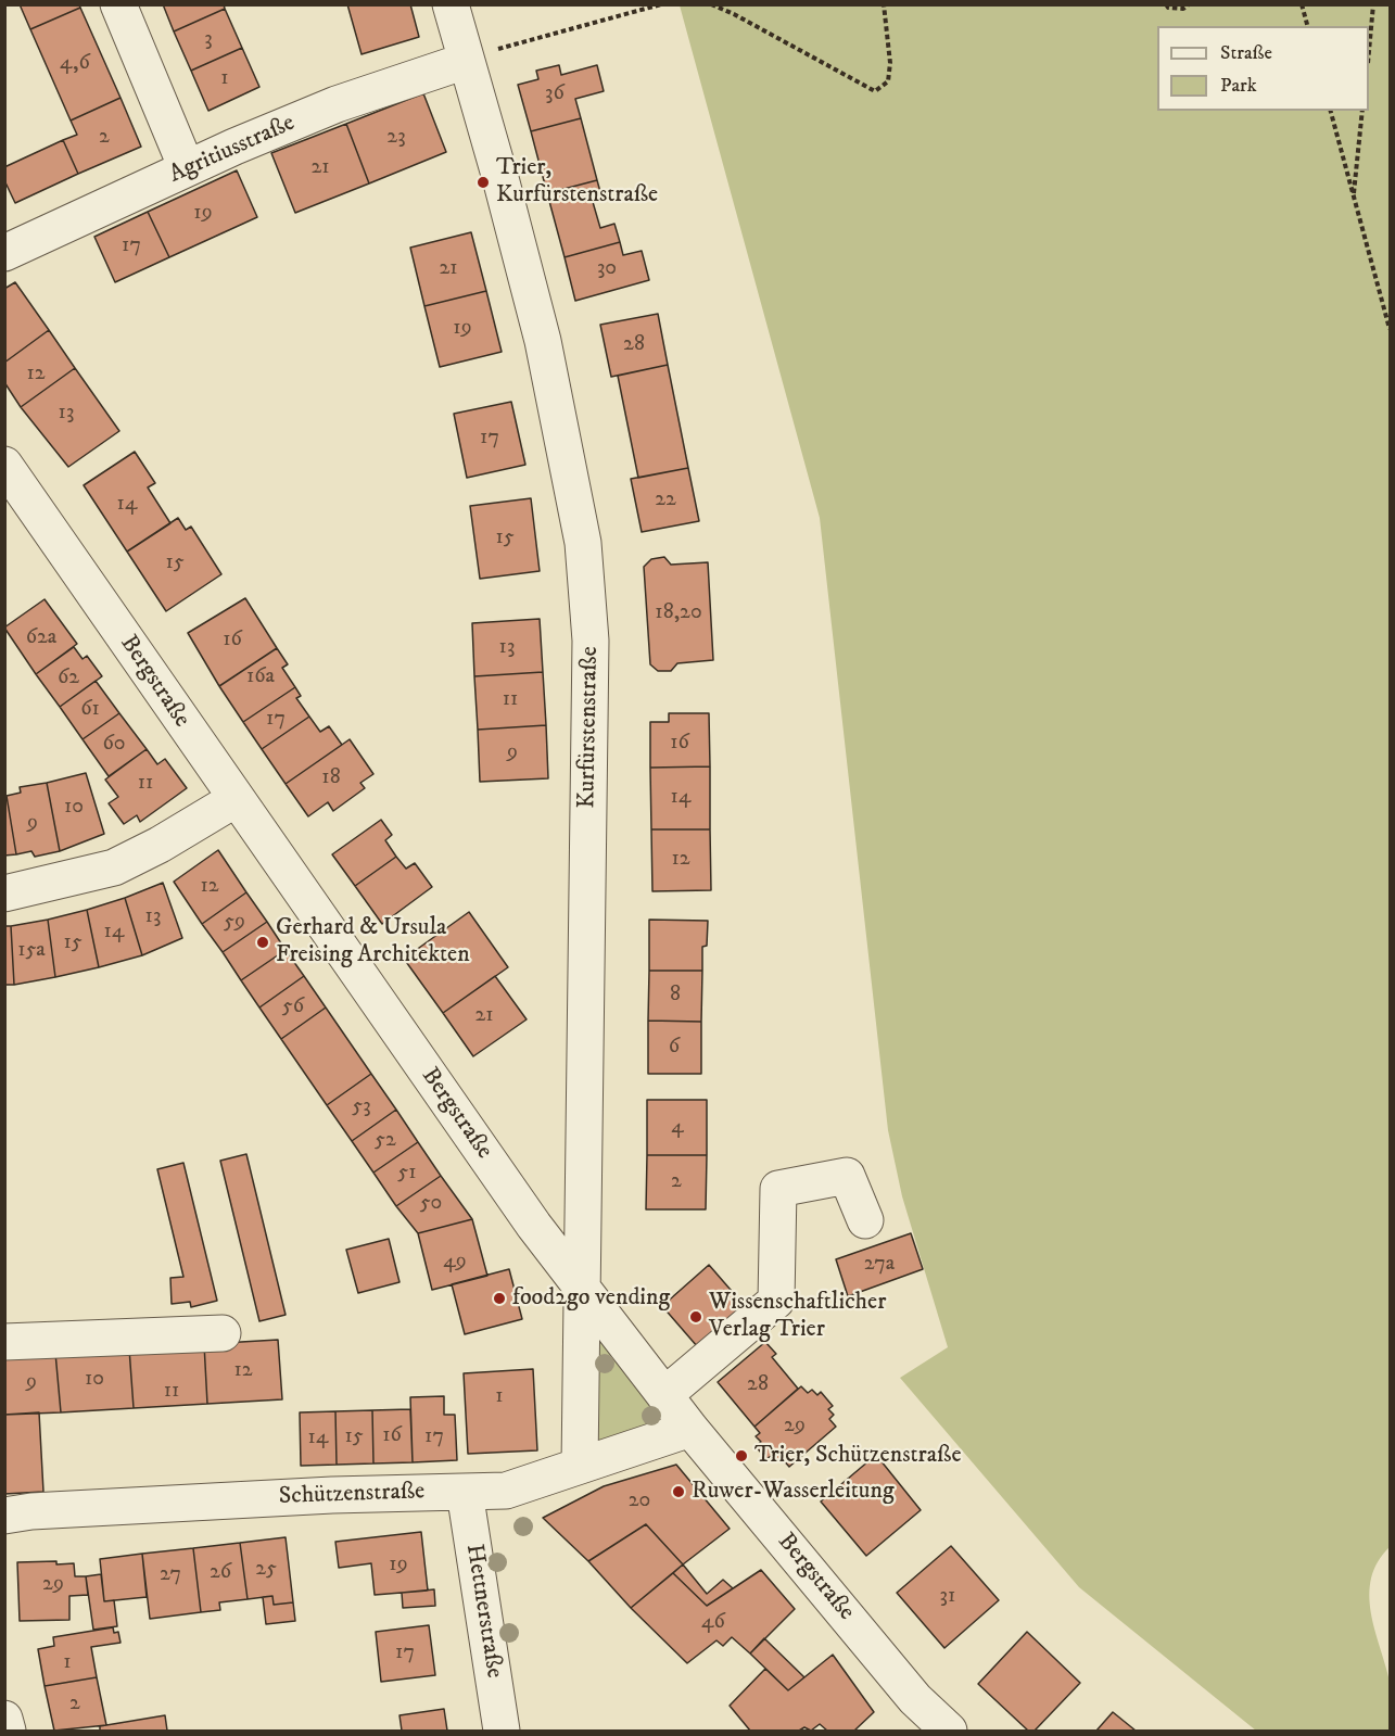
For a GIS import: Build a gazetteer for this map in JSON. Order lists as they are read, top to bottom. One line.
{"streets":{"street":["Agritiusstraße","Bergstraße","Kurfürstenstraße","Schützenstraße","Hettnerstraße"]},"crossings":[["Agritiusstraße","Kurfürstenstraße"],["Bergstraße","Kurfürstenstraße"],["Bergstraße","Schützenstraße"],["Kurfürstenstraße","Schützenstraße"],["Schützenstraße","Hettnerstraße"]],"places":["Trier, Kurfürstenstraße","Gerhard & Ursula Freising Architekten","food2go vending","Wissenschaftlicher Verlag Trier","Trier, Schützenstraße","Ruwer-Wasserleitung"],"house_numbers":["3","4,6","1","36","2","23","21","19","17","21","30","19","28","12","13","17","22","14","15","15","18,20","62a","16","13","16a","62","11","61","17","16","60","9","18","11","14","10","9","12","12","13","59","14","15","15a","8","56","21","6","53","4","52","51","2","50","49","27a","12","10","9","28","11","1","29","16","15","17","14","20","19","25","26","27","29","31","46","17","1","2"],"legend":["Straße","Park"]}
